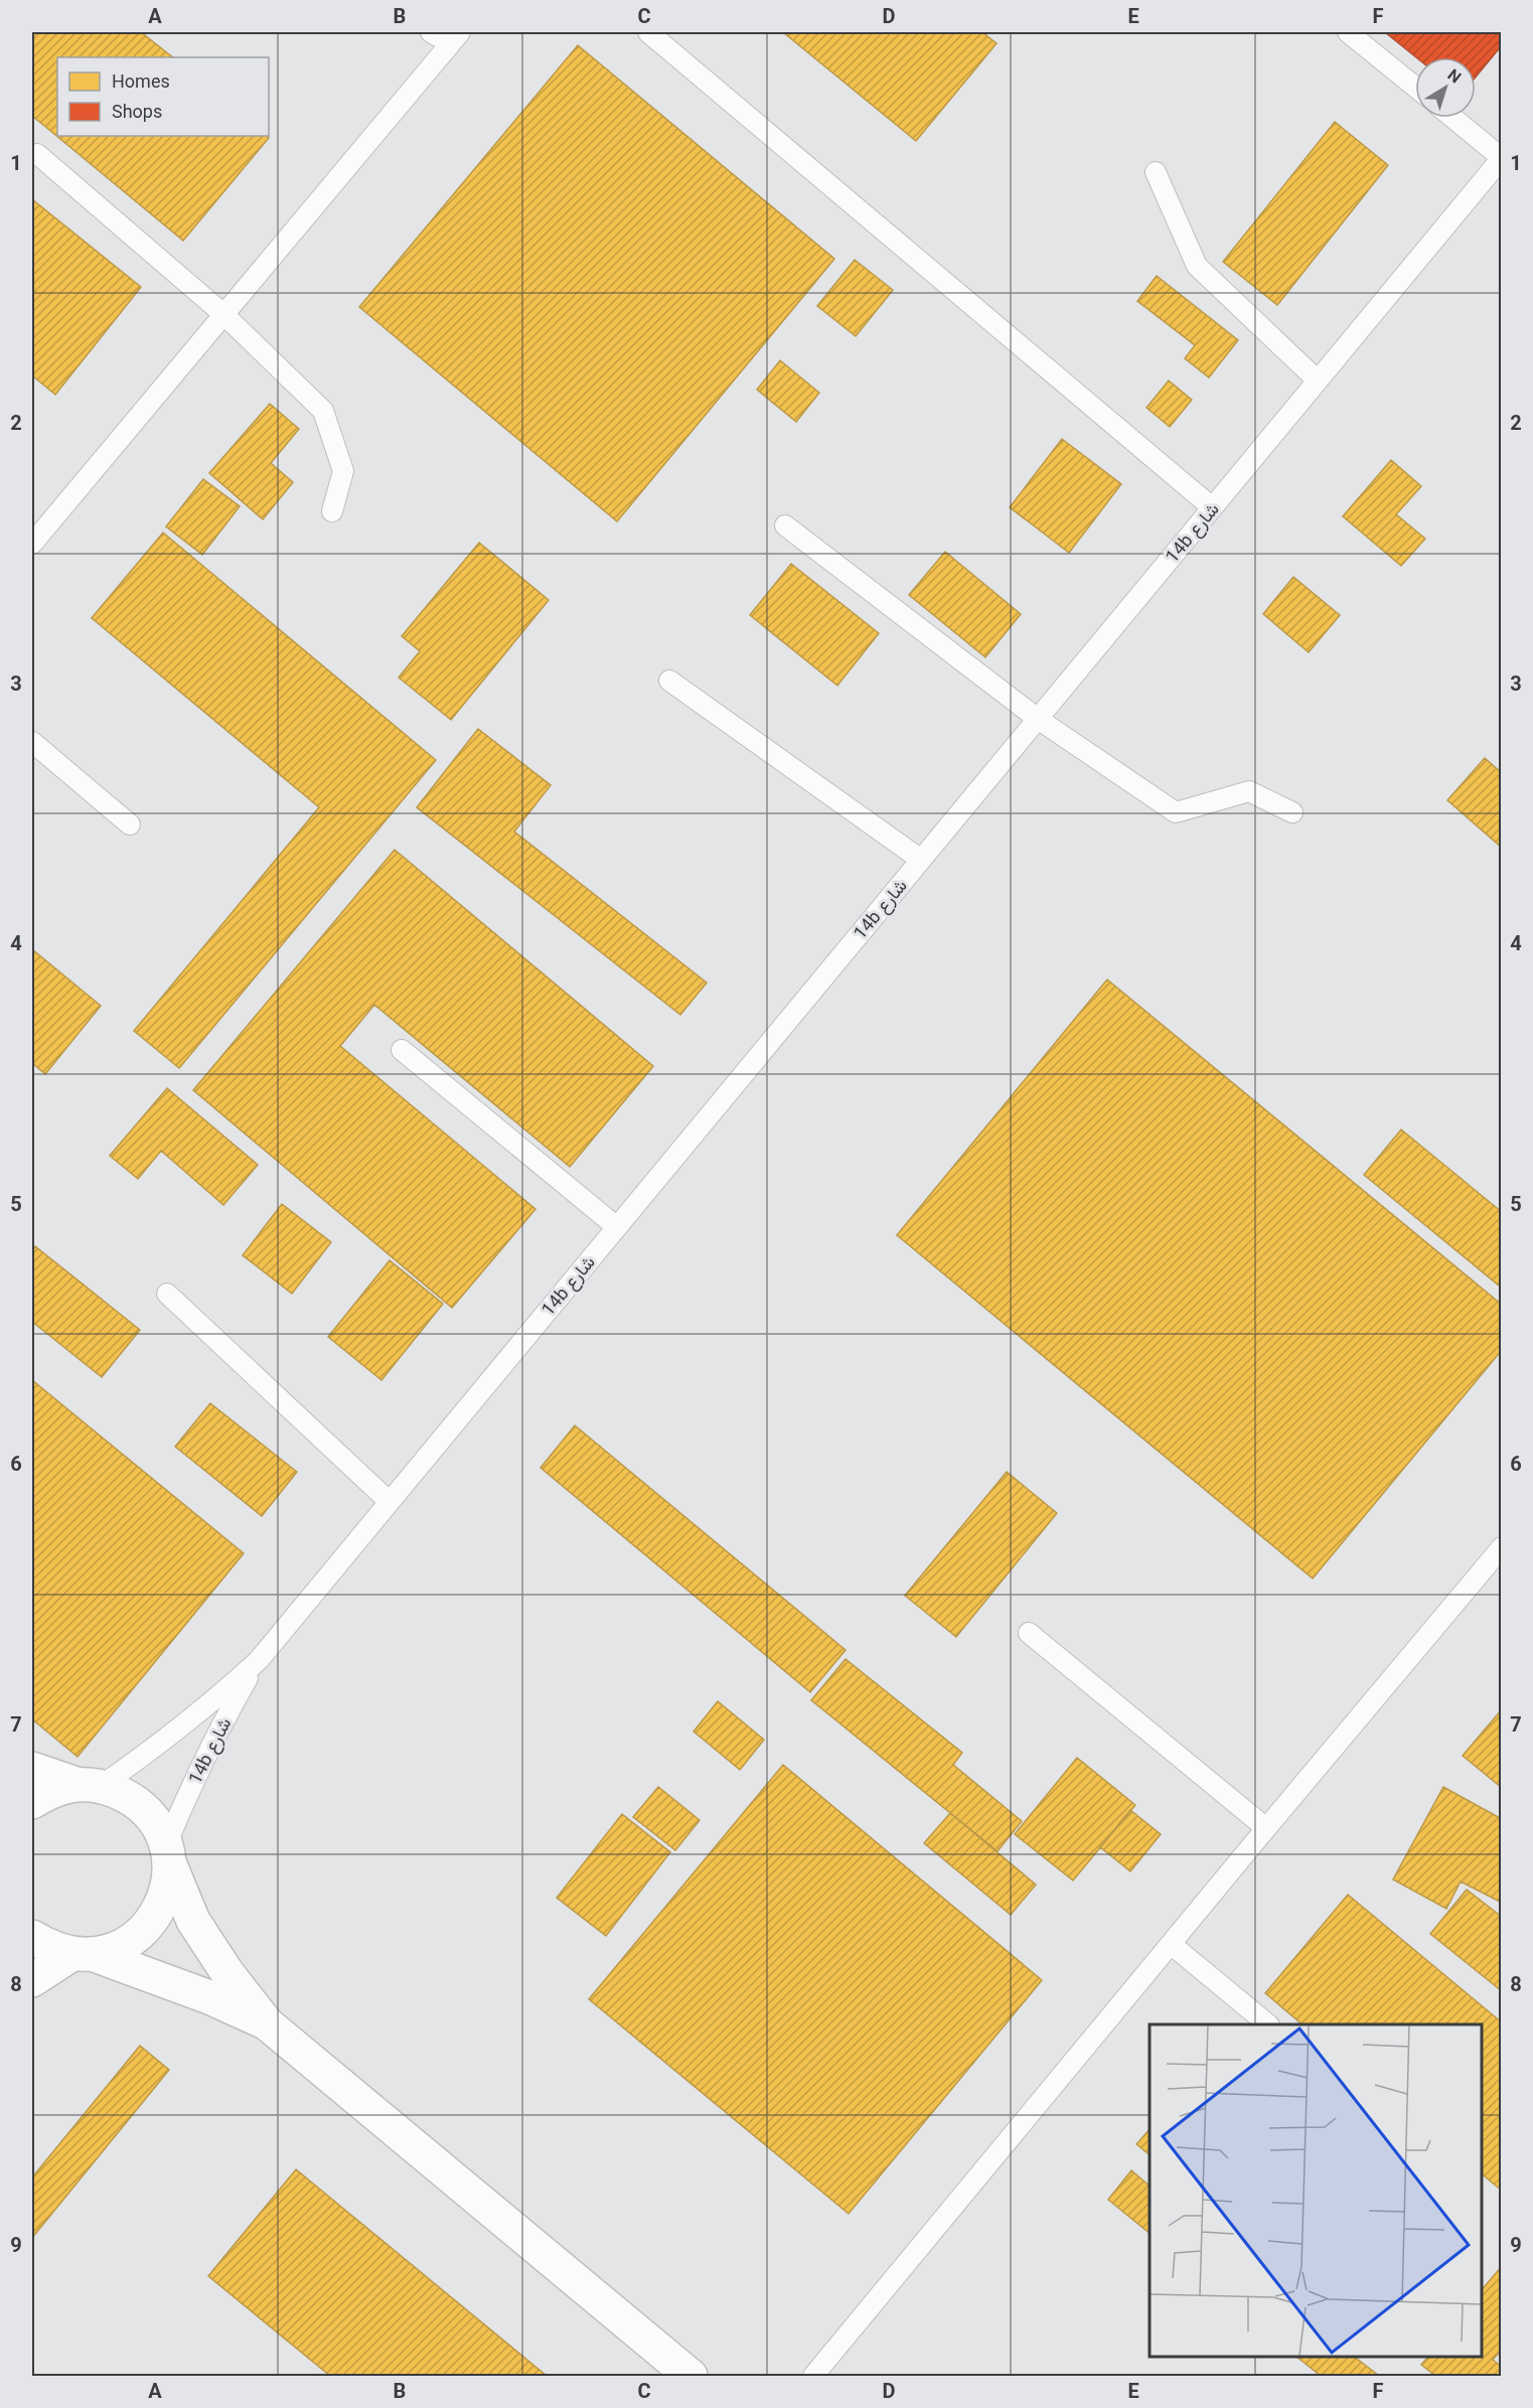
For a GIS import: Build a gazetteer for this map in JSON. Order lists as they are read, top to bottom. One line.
{"streets":{"lane":["14b شارع"]},"legend":["Homes","Shops"],"north":"top right","grid":{"columns":["A","B","C","D","E","F"],"rows":["1","2","3","4","5","6","7","8","9"]}}
